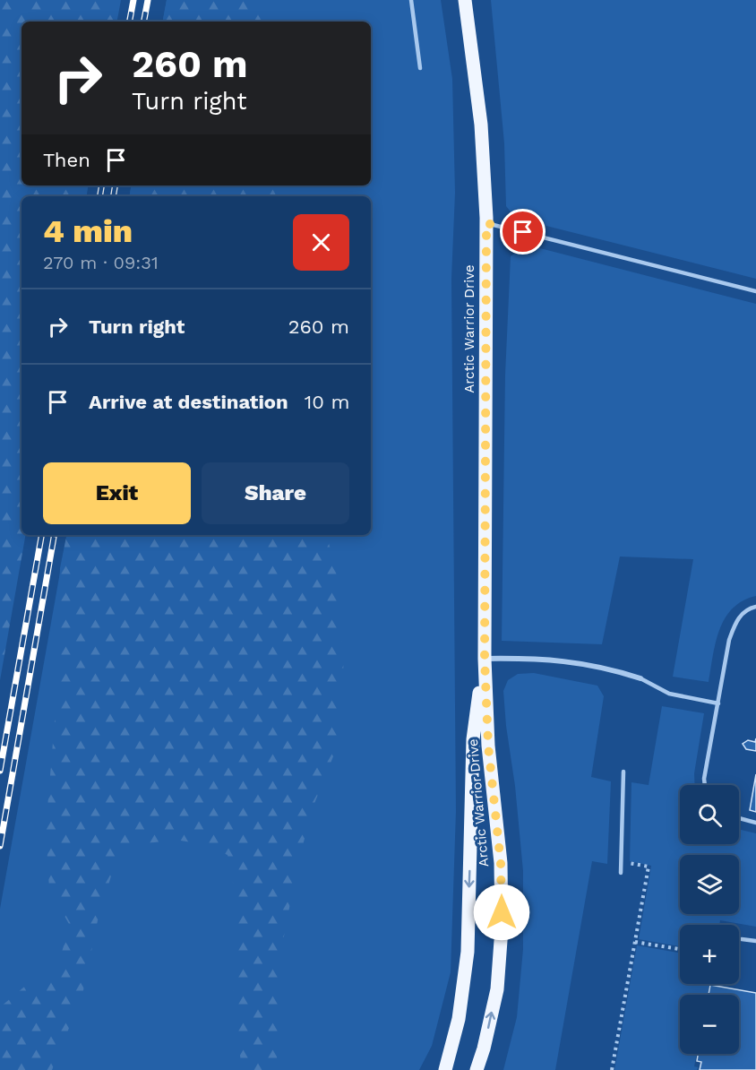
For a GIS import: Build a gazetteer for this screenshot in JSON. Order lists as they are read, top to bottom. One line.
{"streets":{"main road":["Arctic Warrior Drive"]},"page":{"turn":["260 m","Turn right"],"then":"Then","heading":["4 min","270 m · 09:31"],"list":[{"name":"Turn right","value":"260 m"},{"name":"Arrive at destination","value":"10 m"}],"buttons":["Exit","Share"],"map_buttons":["+","−"]}}
